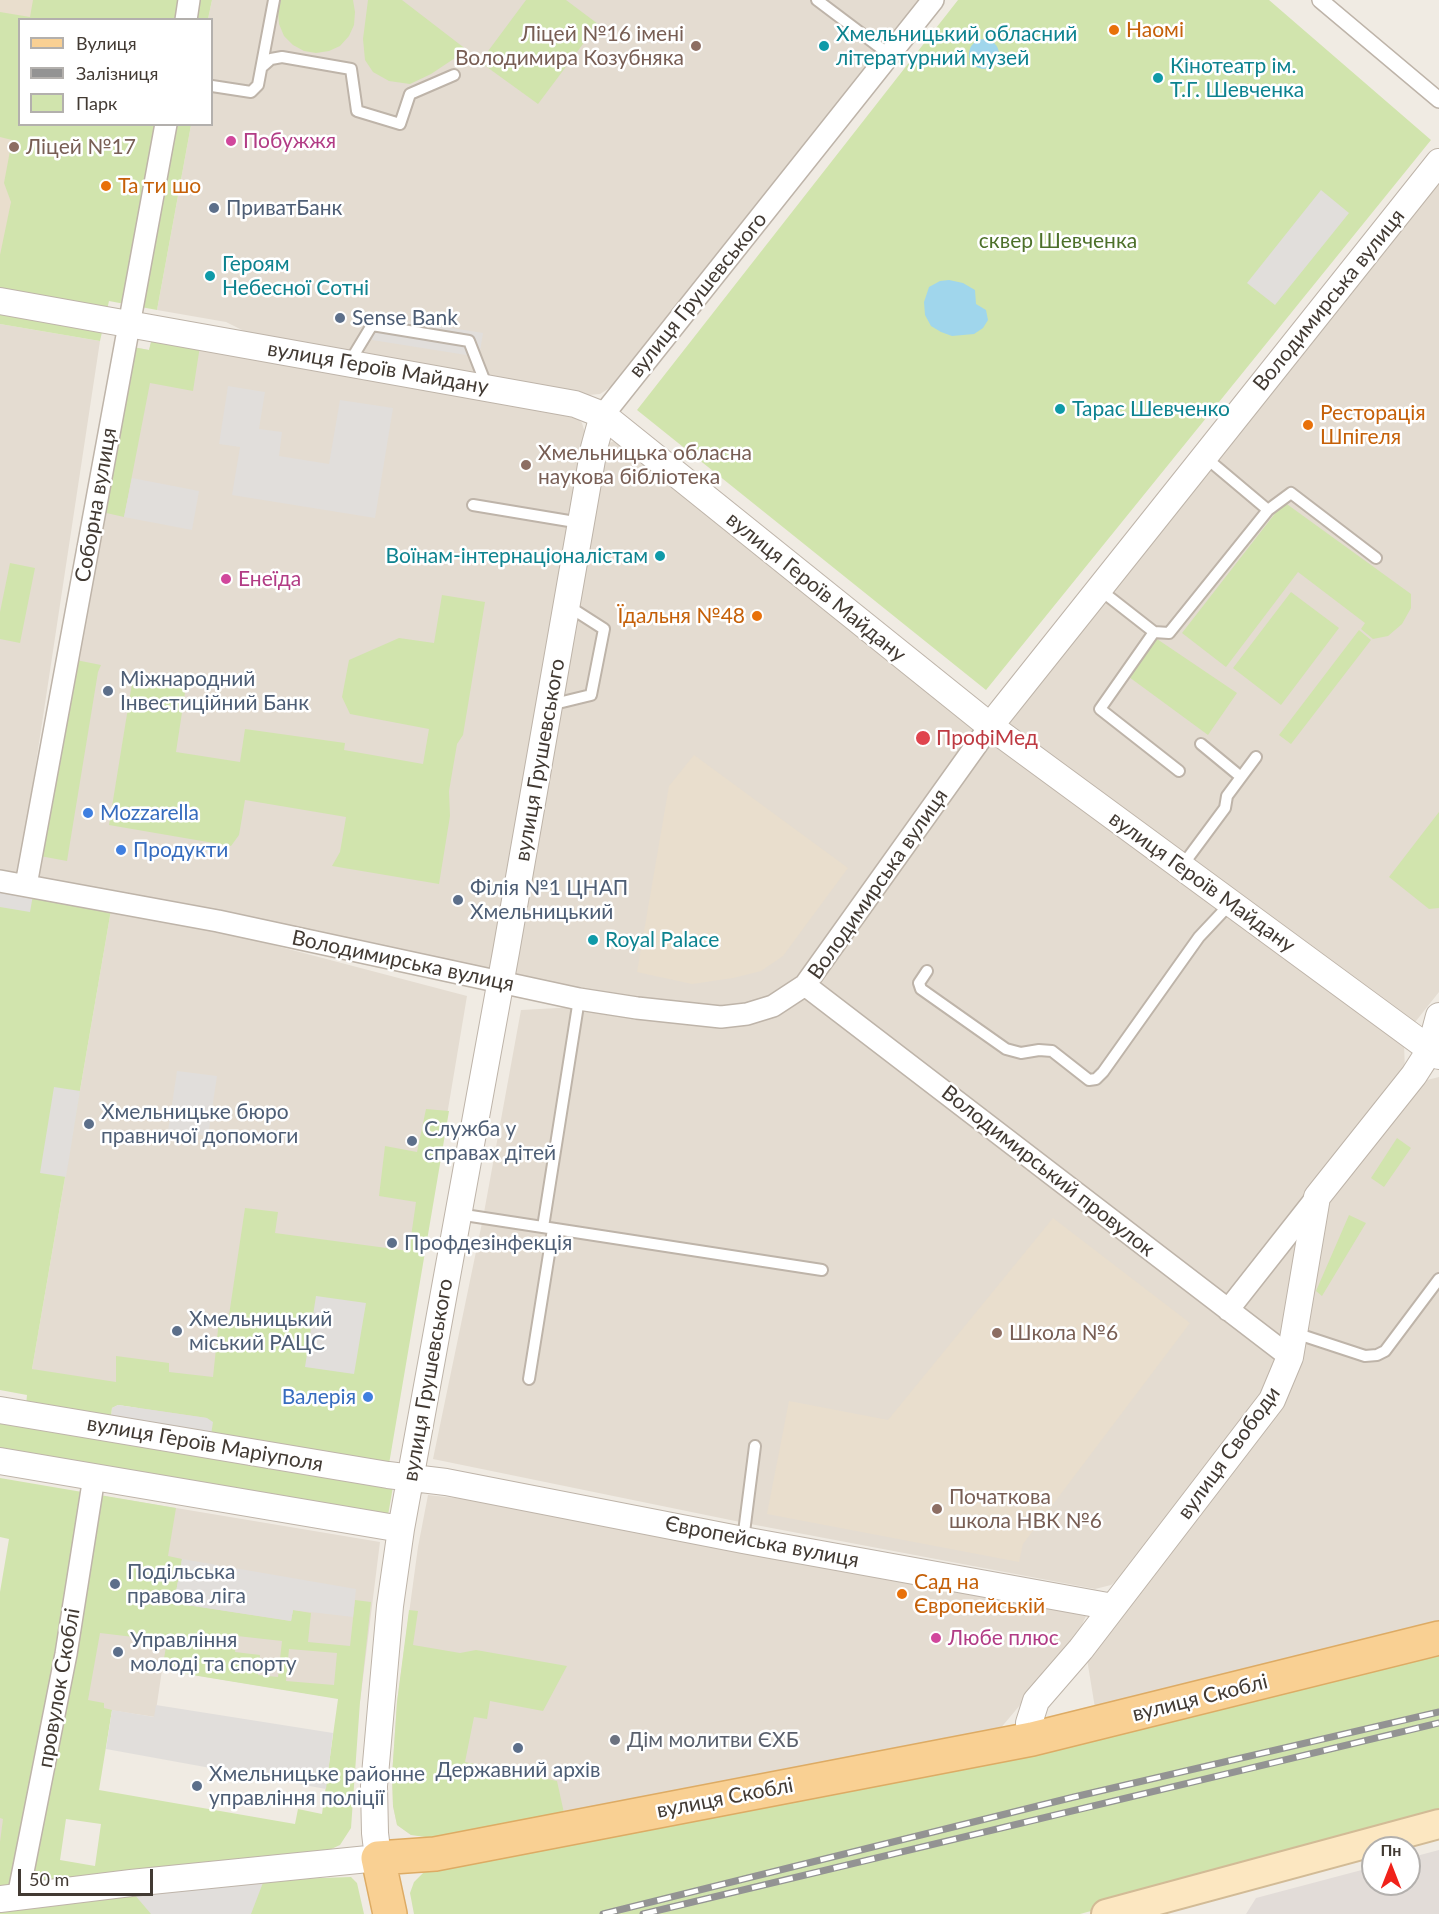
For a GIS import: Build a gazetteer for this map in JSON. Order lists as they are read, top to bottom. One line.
{"streets":{"main road":["вулиця Грушевського","вулиця Скоблі"],"street":["Володимирська вулиця","вулиця Героїв Майдану","Соборна вулиця","Володимирський провулок","вулиця Героїв Маріуполя","вулиця Свободи","Європейська вулиця","провулок Скоблі"]},"crossings":[["вулиця Грушевського","Володимирська вулиця"],["вулиця Грушевського","вулиця Героїв Майдану"],["вулиця Грушевського","вулиця Героїв Маріуполя"],["вулиця Грушевського","Європейська вулиця"],["вулиця Грушевського","вулиця Скоблі"],["Володимирська вулиця","вулиця Героїв Майдану"],["Володимирська вулиця","Соборна вулиця"],["Володимирська вулиця","Володимирський провулок"],["вулиця Героїв Майдану","Соборна вулиця"],["вулиця Героїв Майдану","вулиця Свободи"],["Володимирський провулок","вулиця Свободи"],["вулиця Героїв Маріуполя","Європейська вулиця"],["вулиця Свободи","Європейська вулиця"],["вулиця Свободи","вулиця Скоблі"],["провулок Скоблі","вулиця Скоблі"]],"parks":["сквер Шевченка"],"places":["Наомі","Ліцей №16 імені Володимира Козубняка","Хмельницький обласний літературний музей","Кінотеатр ім. Т.Г. Шевченка","Побужжя","Ліцей №17","Та ти шо","ПриватБанк","Героям Небесної Сотні","Sense Bank","Тарас Шевченко","Ресторація Шпігеля","Хмельницька обласна наукова бібліотека","Воїнам-інтернаціоналістам","Енеїда","Їдальня №48","Міжнародний Інвестиційний Банк","ПрофіМед","Mozzarella","Продукти","Філія №1 ЦНАП Хмельницький","Royal Palace","Хмельницьке бюро правничої допомоги","Служба у справах дітей","Профдезінфекція","Хмельницький міський РАЦС","Школа №6","Валерія","Початкова школа НВК №6","Подільська правова ліга","Сад на Європейській","Любе плюс","Управління молоді та спорту","Дім молитви ЄХБ","Державний архів","Хмельницьке районне управління поліції"],"legend":["Вулиця","Залізниця","Парк"],"scale_bar":"50 m","north":"top"}
